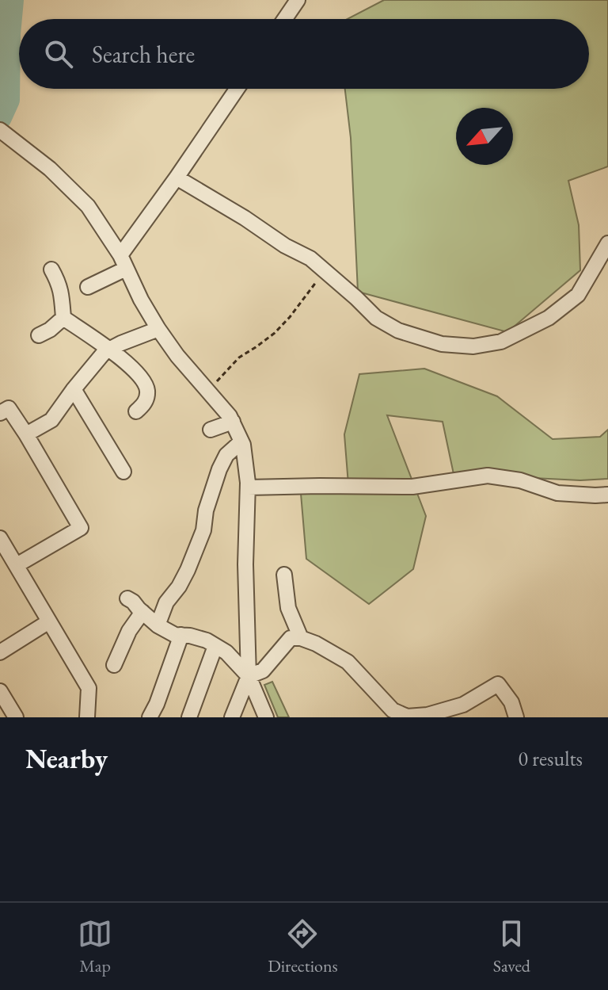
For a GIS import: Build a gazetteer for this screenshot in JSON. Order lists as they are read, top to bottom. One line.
{"north":"bottom left","page":{"search":"Search here","heading":["Nearby","0 results"],"nav":["Map","Directions","Saved"]}}
